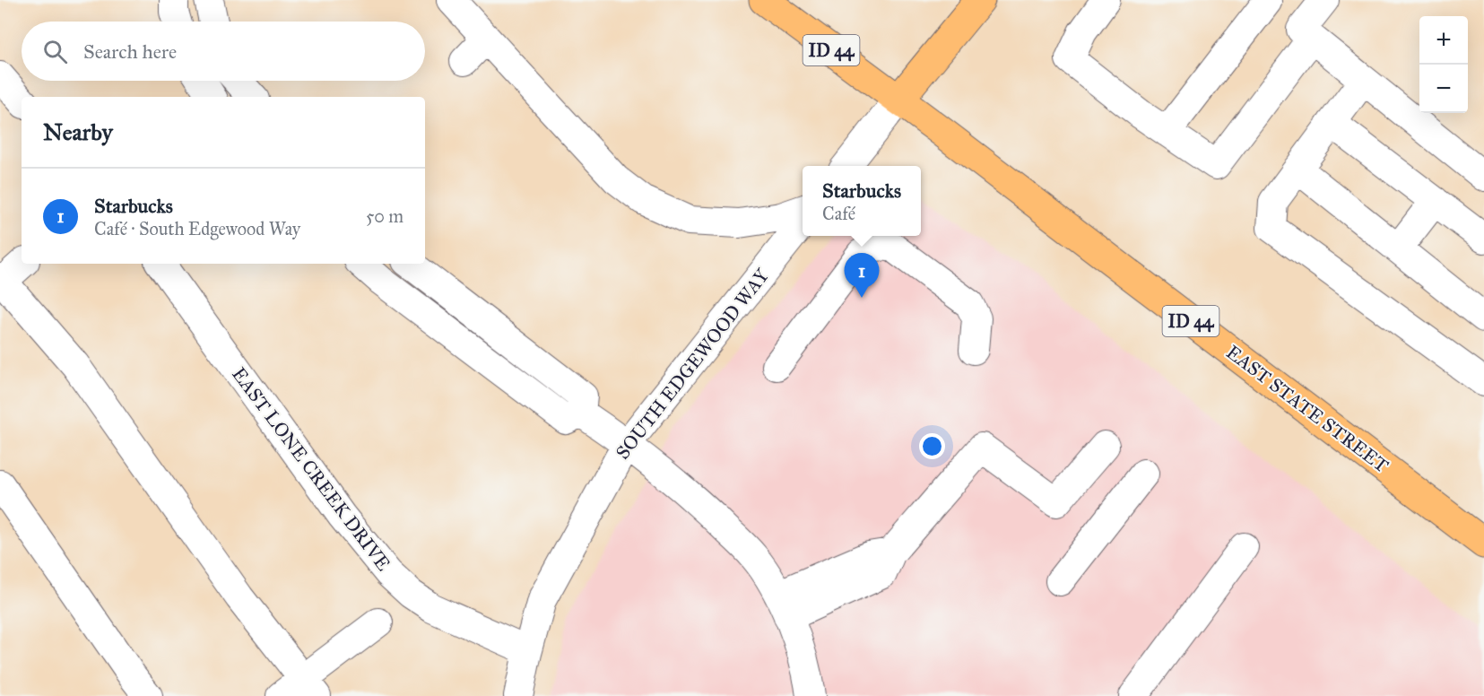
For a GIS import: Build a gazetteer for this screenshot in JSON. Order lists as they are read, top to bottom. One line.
{"streets":{"main road":["ID 44","EAST STATE STREET"],"street":["SOUTH EDGEWOOD WAY","EAST LONE CREEK DRIVE"]},"crossings":[["ID 44","EAST STATE STREET"],["SOUTH EDGEWOOD WAY","EAST LONE CREEK DRIVE"]],"page":{"map_buttons":["+","−"],"search":"Search here","heading":"Nearby","popup":["Starbucks","Café"],"list":[{"mark":"1","name":"Starbucks","note":"Café · South Edgewood Way","value":"50 m"}],"pins":"1"}}
